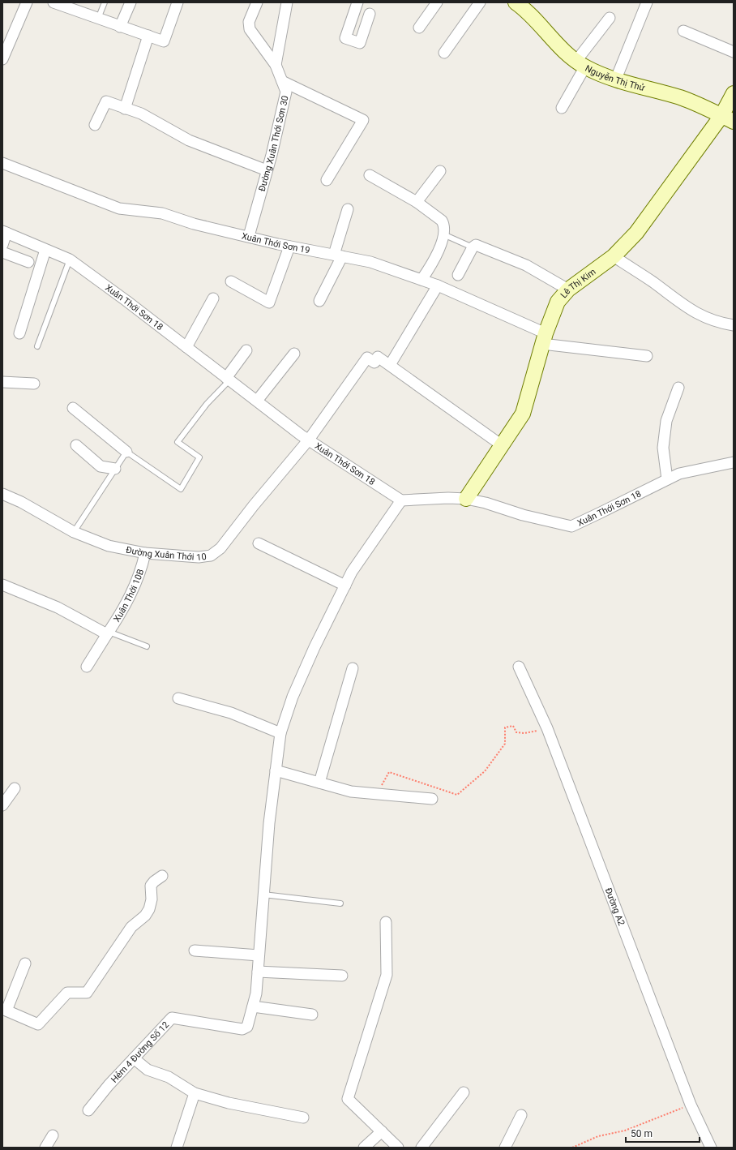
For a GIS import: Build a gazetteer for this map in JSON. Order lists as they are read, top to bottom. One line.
{"streets":{"street":["Nguyễn Thị Thử","Đường Xuân Thới Sơn 30","Xuân Thới Sơn 19","Lê Thị Kim","Xuân Thới Sơn 18","Đường Xuân Thới 10","Xuân Thới 10B","Đường A2","Hẻm 4 Đường Số 12"]},"crossings":[["Nguyễn Thị Thử","Lê Thị Kim"],["Đường Xuân Thới Sơn 30","Xuân Thới Sơn 19"],["Xuân Thới Sơn 19","Lê Thị Kim"],["Lê Thị Kim","Xuân Thới Sơn 18"],["Xuân Thới Sơn 18","Đường Xuân Thới 10"],["Đường Xuân Thới 10","Xuân Thới 10B"]],"scale_bar":"50 m"}
